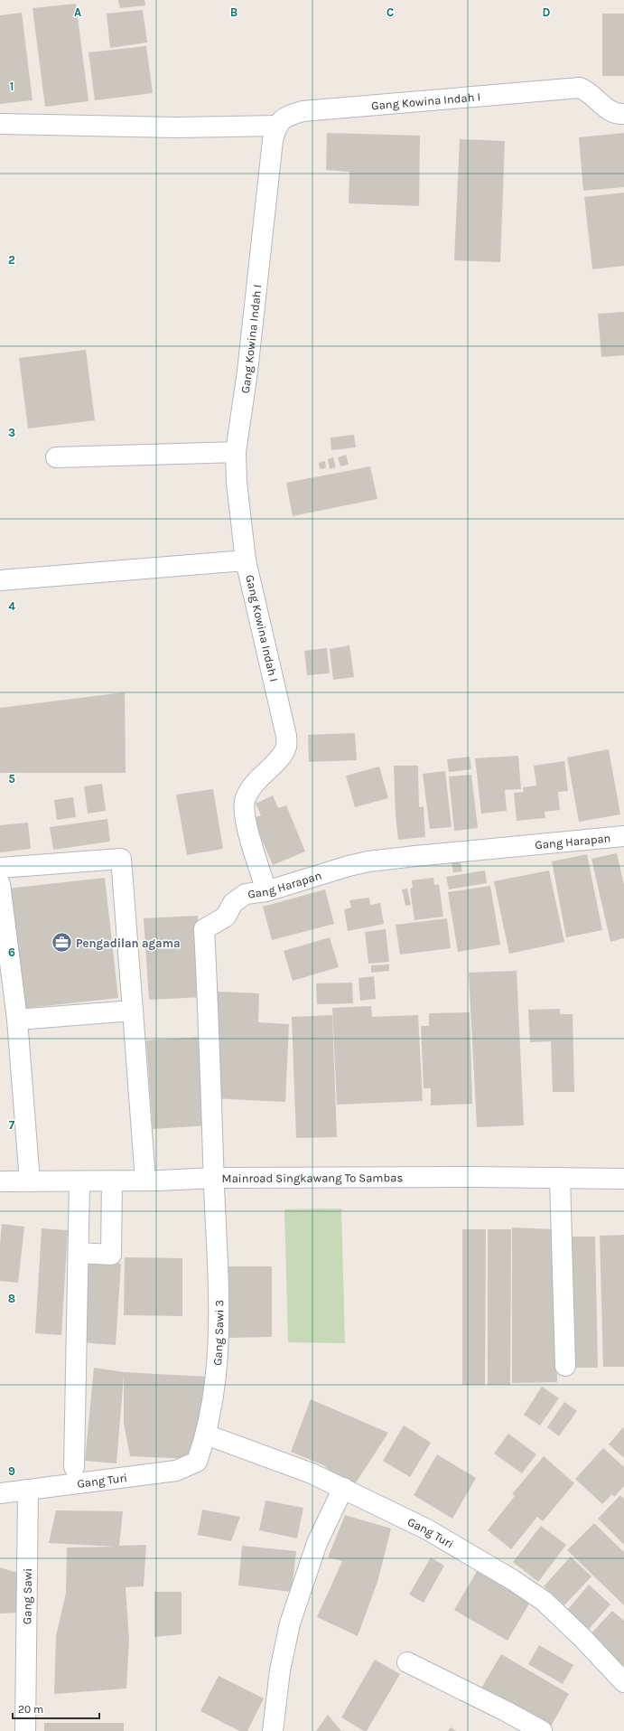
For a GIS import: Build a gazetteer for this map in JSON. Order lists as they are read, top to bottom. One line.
{"streets":{"street":["Gang Kowina Indah I","Gang Harapan","Mainroad Singkawang To Sambas","Gang Sawi 3","Gang Turi","Gang Sawi"]},"crossings":[["Gang Kowina Indah I","Gang Harapan"],["Gang Harapan","Mainroad Singkawang To Sambas"],["Gang Harapan","Gang Sawi 3"],["Mainroad Singkawang To Sambas","Gang Sawi 3"],["Gang Sawi 3","Gang Turi"],["Gang Turi","Gang Sawi"]],"places":{"office":["Pengadilan agama"]},"scale_bar":"20 m","grid":{"columns":["A","B","C","D"],"rows":["1","2","3","4","5","6","7","8","9"]}}
